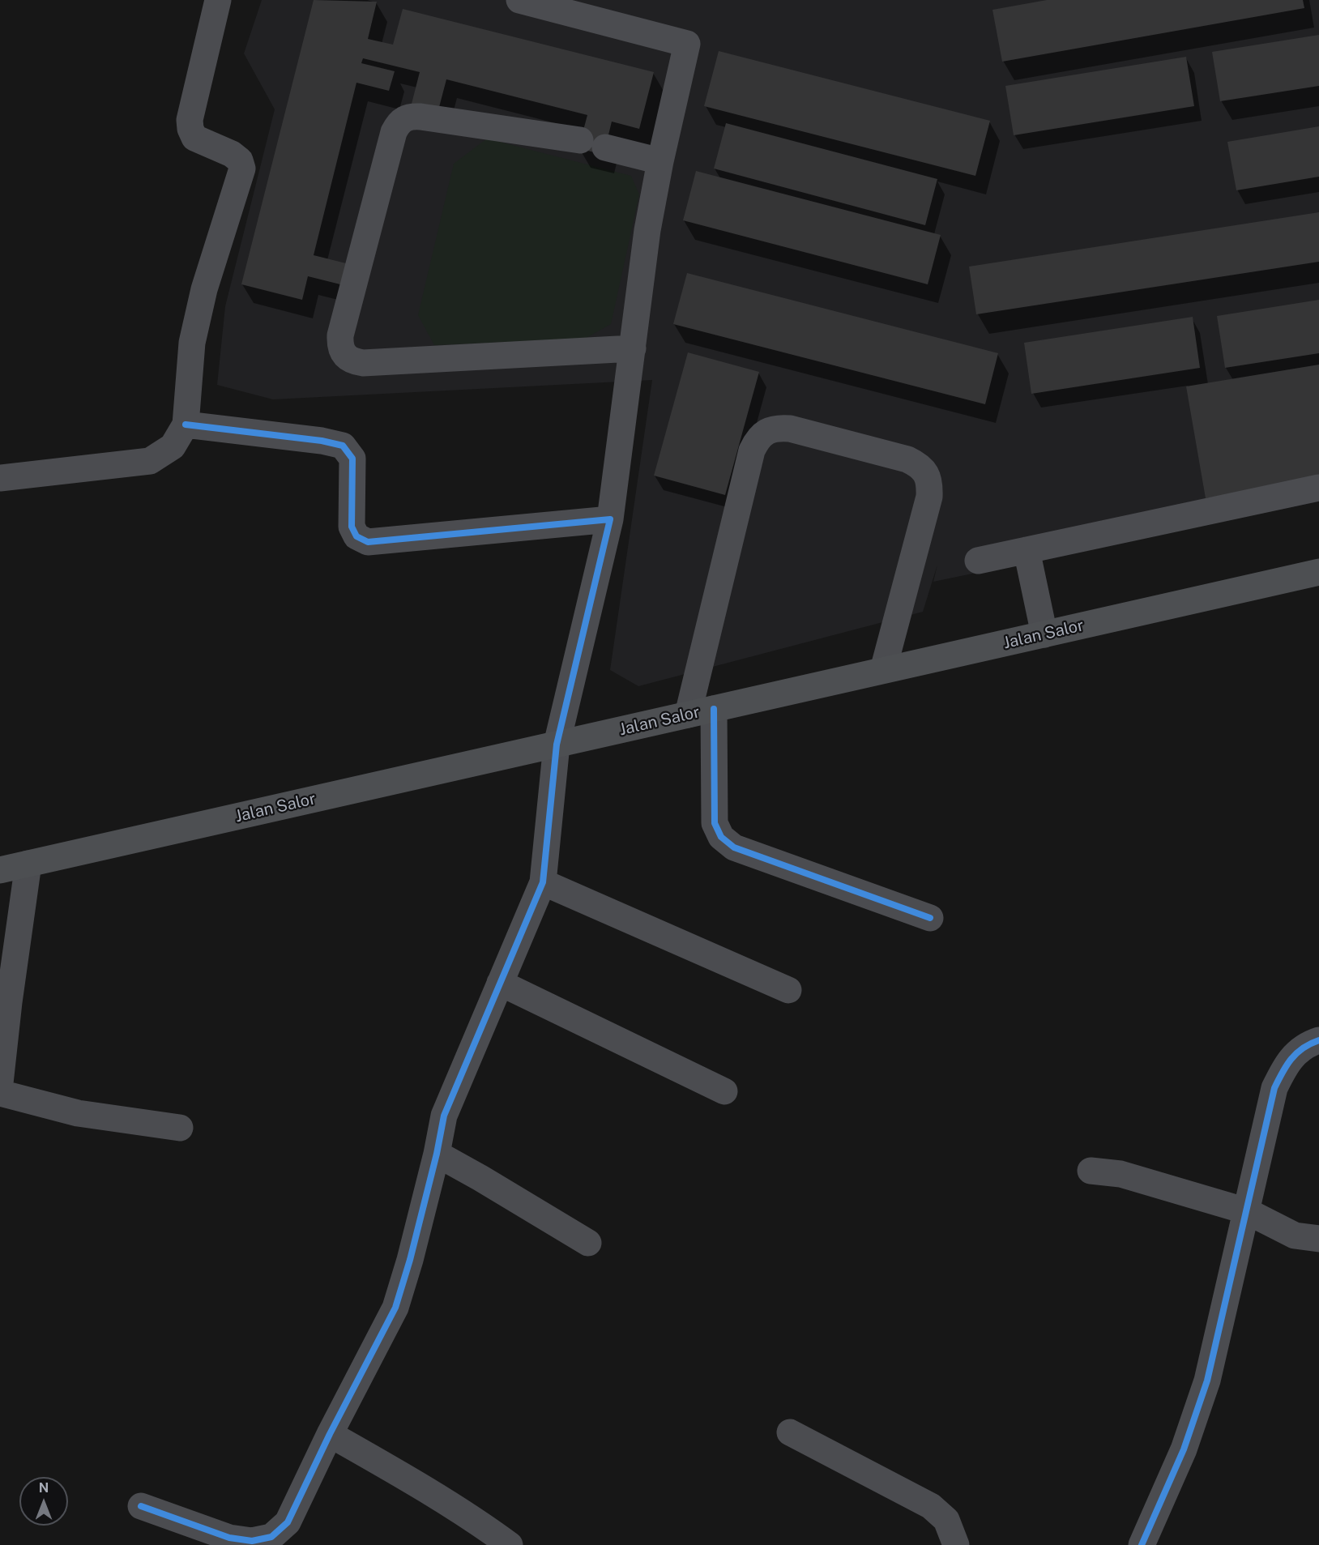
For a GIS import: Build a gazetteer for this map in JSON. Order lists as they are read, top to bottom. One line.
{"streets":{"main road":["Jalan Salor"]},"north":"top"}
